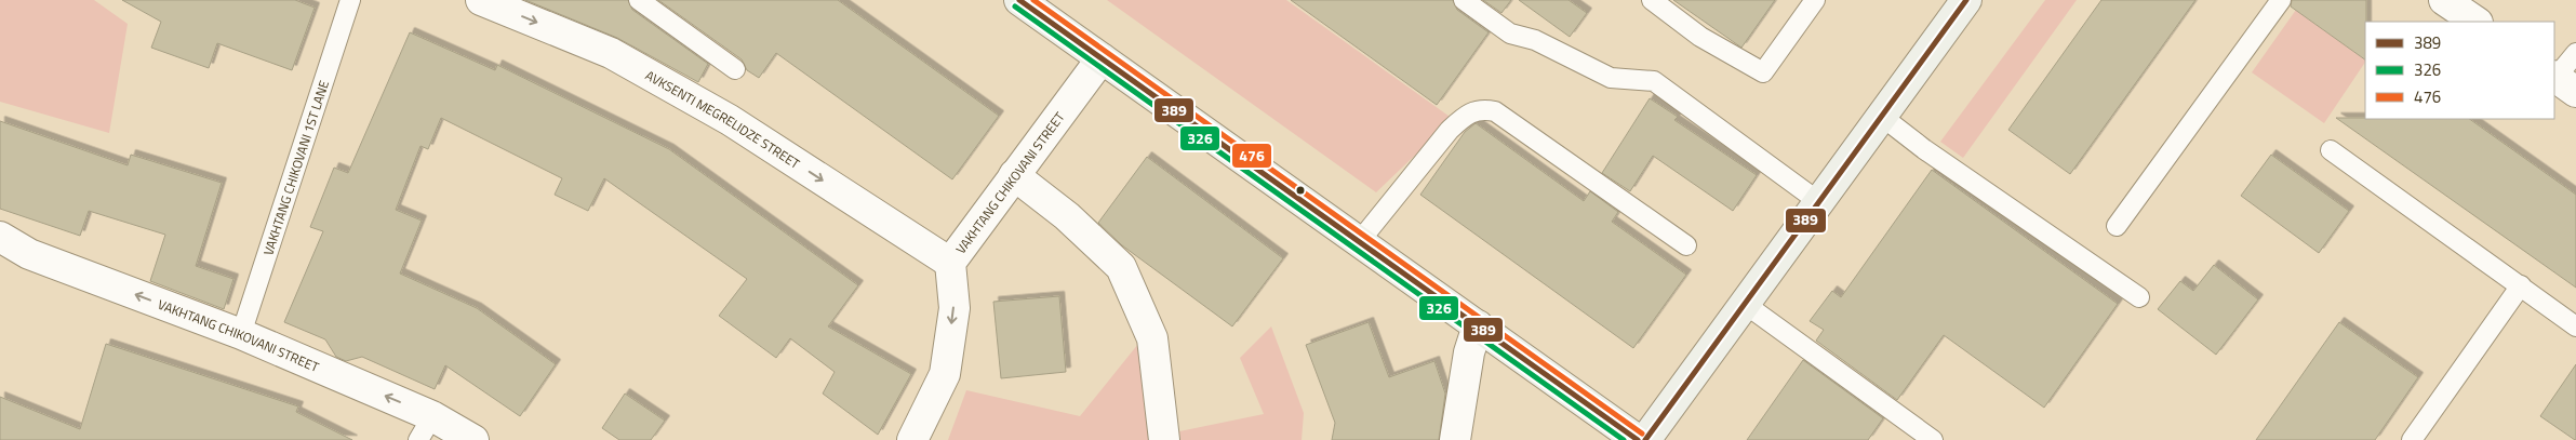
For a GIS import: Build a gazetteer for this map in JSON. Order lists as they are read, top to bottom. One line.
{"streets":{"street":["AVKSENTI MEGRELIDZE STREET","VAKHTANG CHIKOVANI STREET"],"lane":["VAKHTANG CHIKOVANI 1ST LANE"]},"crossings":[["AVKSENTI MEGRELIDZE STREET","VAKHTANG CHIKOVANI STREET"],["VAKHTANG CHIKOVANI 1ST LANE","VAKHTANG CHIKOVANI STREET"]],"one_way":["AVKSENTI MEGRELIDZE STREET"],"lines":["transit line 389","transit line 476","transit line 326"],"legend":["389","326","476"]}
